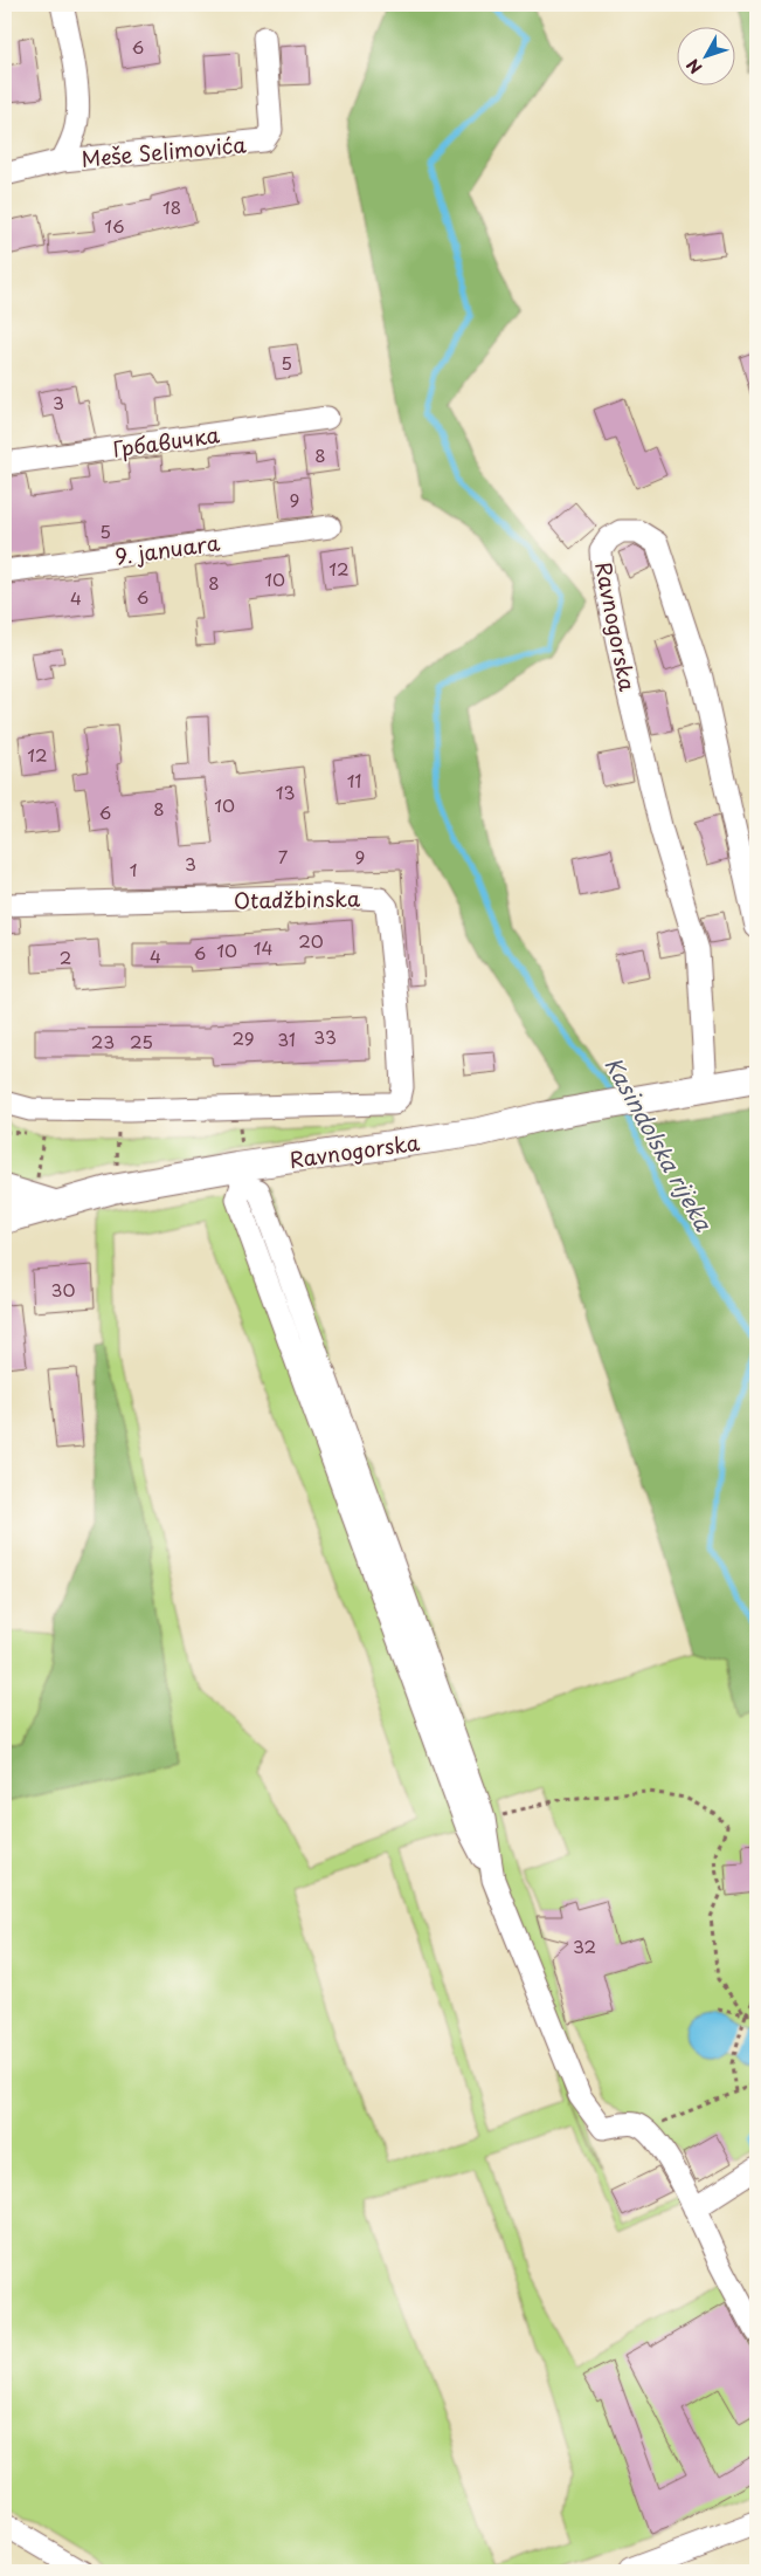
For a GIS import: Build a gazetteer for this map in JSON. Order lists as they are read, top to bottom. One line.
{"streets":{"main road":["Ravnogorska"],"street":["Meše Selimovića","Грбавичка","9. januara","Otadžbinska"]},"crossings":[["Ravnogorska","Otadžbinska"]],"water":["Kasindolska rijeka"],"house_numbers":["6","18","16","5","3","8","9","5","12","10","8","6","4","12","11","13","10","8","6","7","9","3","1","20","14","10","6","4","2","33","29","31","23","25","30","32"],"north":"bottom left"}
